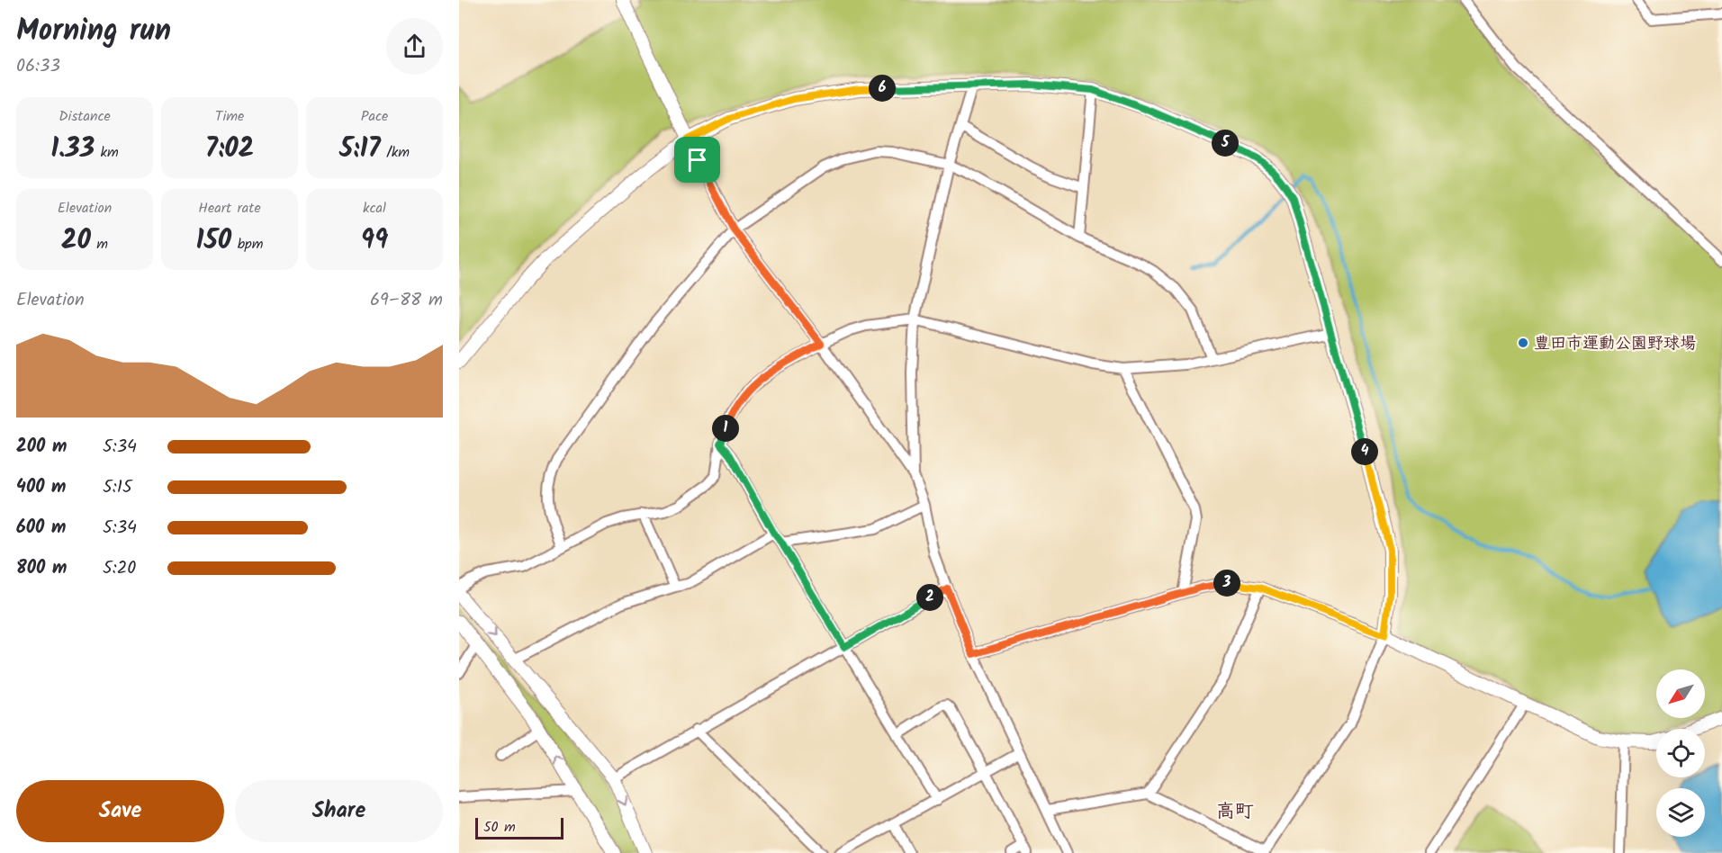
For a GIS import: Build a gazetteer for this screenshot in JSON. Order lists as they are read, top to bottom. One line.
{"districts":["高町"],"places":["豊田市運動公園野球場"],"scale_bar":"50 m","north":"bottom left","page":{"heading":["Morning run","06:33"],"pins":["6","5","1","4","3","2"],"stats":[["Distance","1.33 km"],["Time","7:02"],["Pace","5:17 /km"],["Elevation","20 m"],["Heart rate","150 bpm"],["kcal","99"]],"chart":["Elevation","69–88 m"],"list":[{"name":"200 m","note":"5:34"},{"name":"400 m","note":"5:15"},{"name":"600 m","note":"5:34"},{"name":"800 m","note":"5:20"}],"buttons":["Save","Share"],"scale":"50 m"}}
